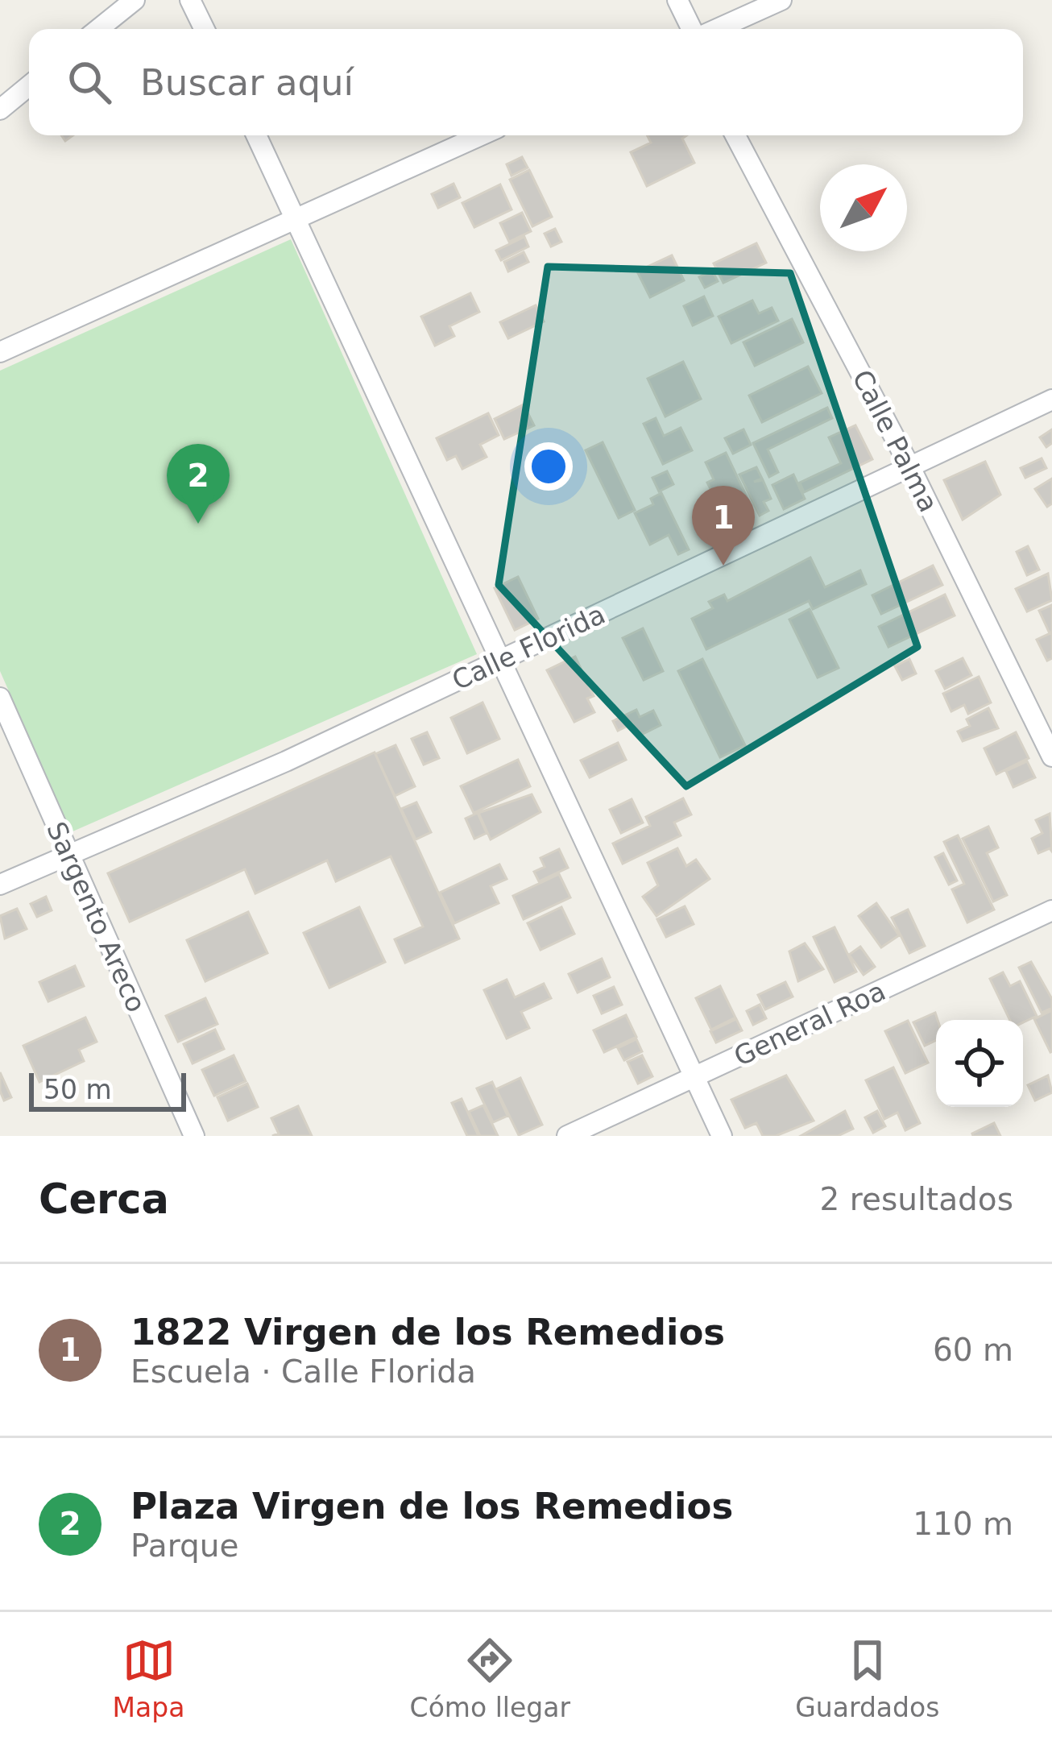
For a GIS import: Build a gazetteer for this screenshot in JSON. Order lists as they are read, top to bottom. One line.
{"streets":{"street":["Calle Palma","Calle Florida","Sargento Areco","General Roa"]},"crossings":[["Calle Palma","Calle Florida"],["Calle Florida","Sargento Areco"]],"scale_bar":"50 m","north":"top right","page":{"search":"Buscar aquí","pins":["2","1"],"scale":"50 m","heading":["Cerca","2 resultados"],"list":[{"mark":"1","name":"1822 Virgen de los Remedios","note":"Escuela · Calle Florida","value":"60 m"},{"mark":"2","name":"Plaza Virgen de los Remedios","note":"Parque","value":"110 m"}],"nav":["Mapa","Cómo llegar","Guardados"]}}
